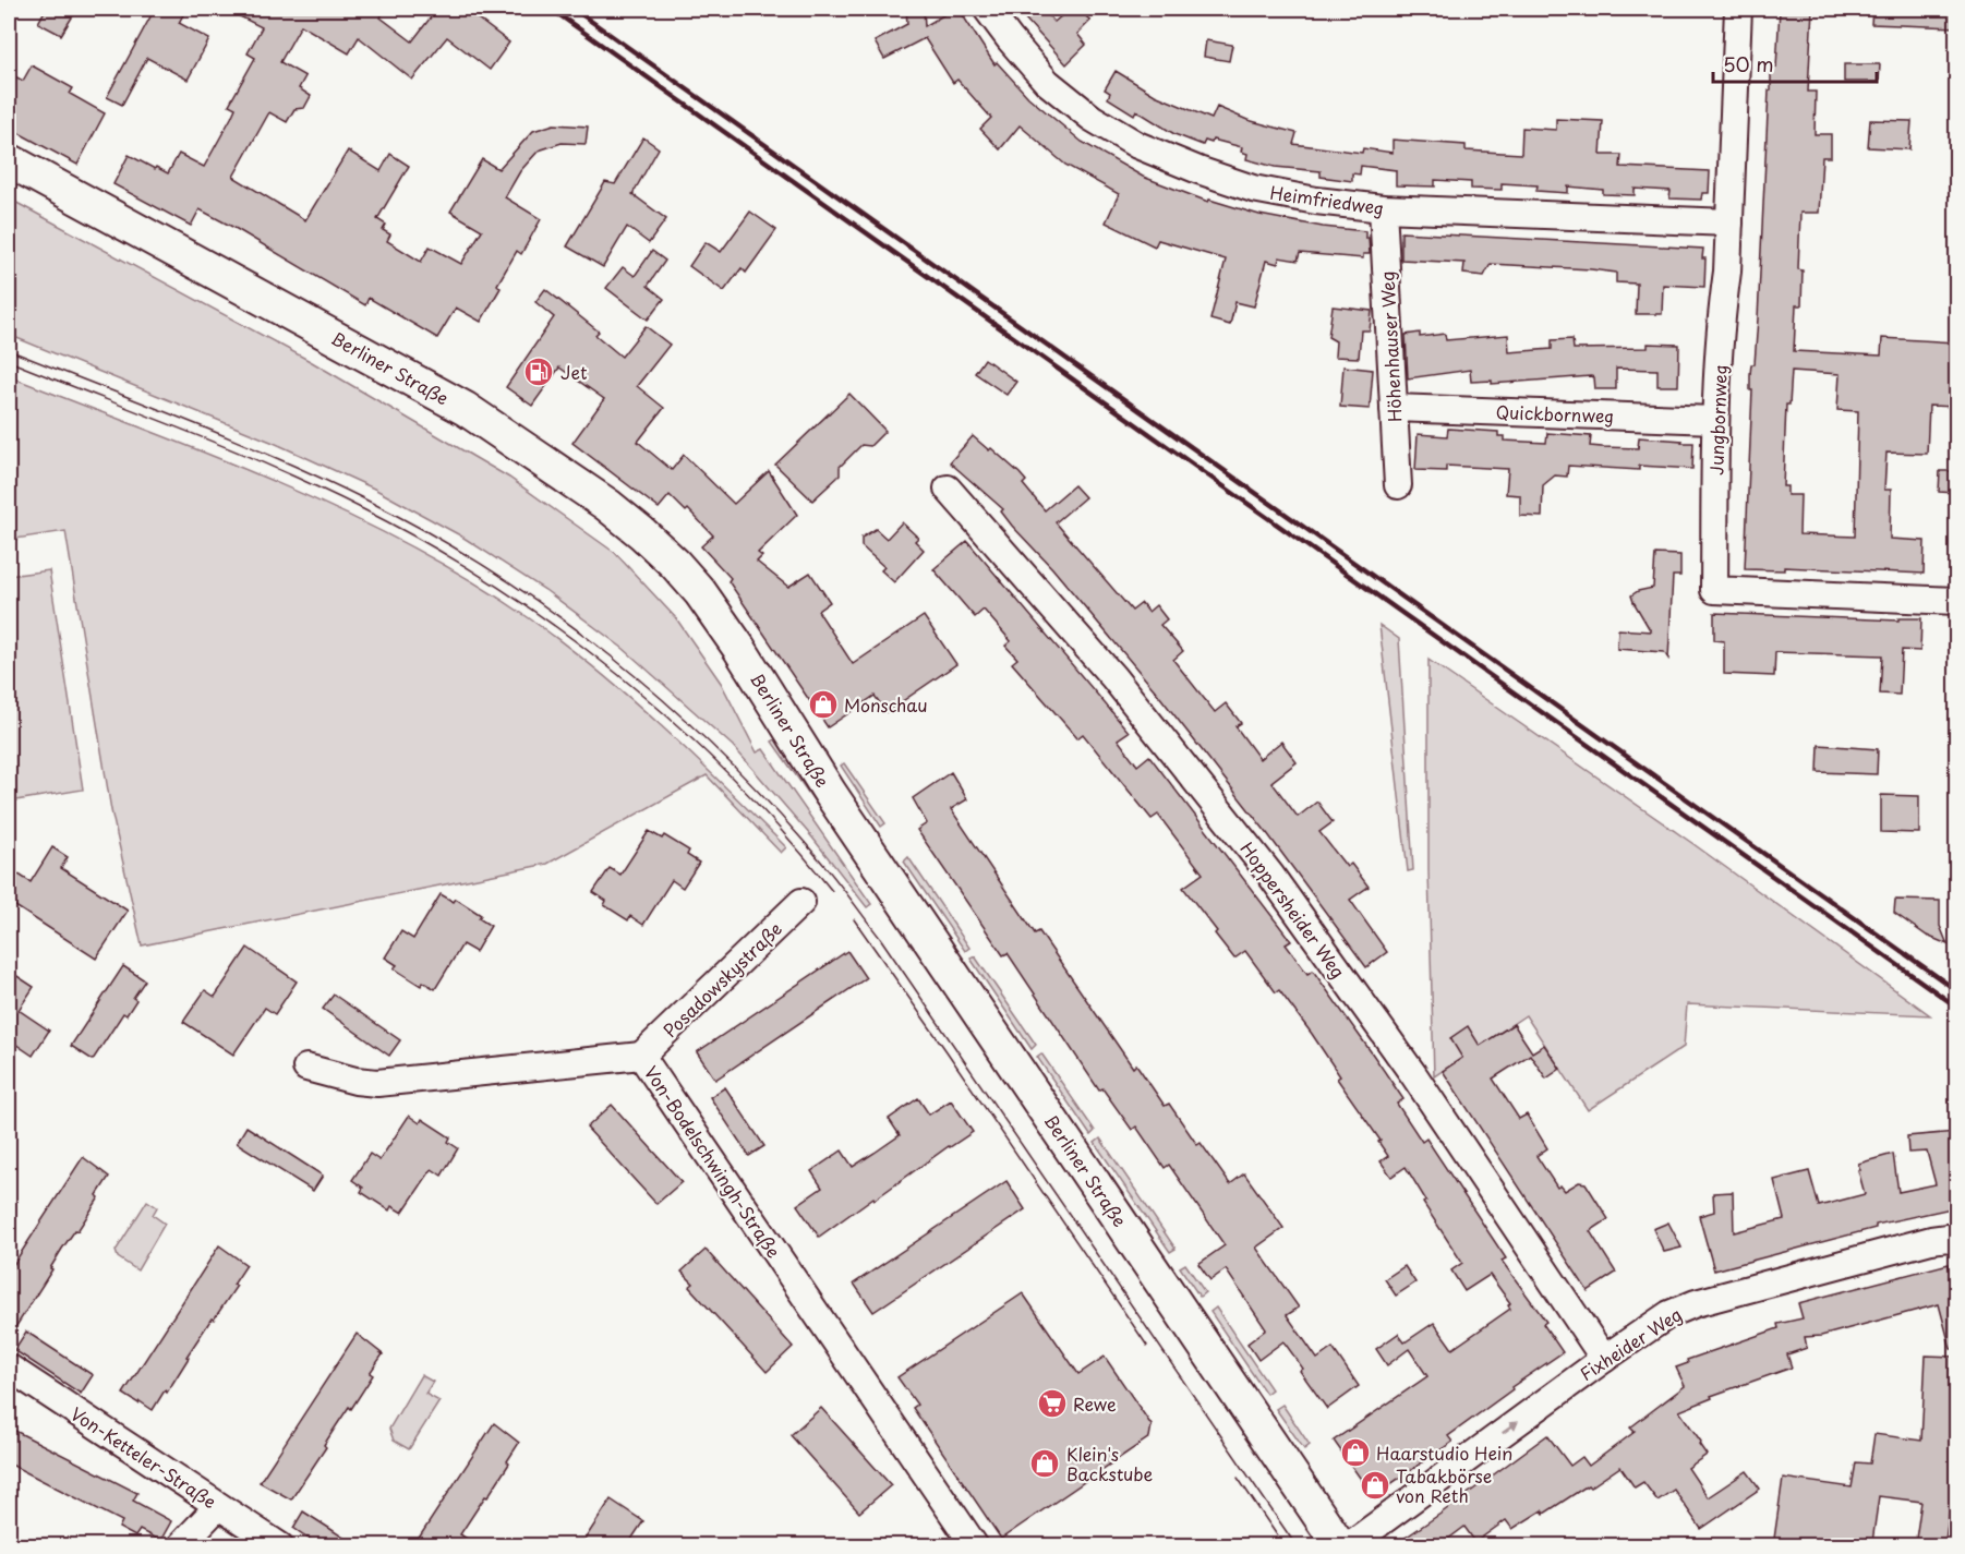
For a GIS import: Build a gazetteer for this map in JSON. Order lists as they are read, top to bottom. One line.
{"streets":{"main road":["Berliner Straße"],"street":["Heimfriedweg","Höhenhauser Weg","Quickbornweg","Jungbornweg","Hoppersheider Weg","Posadowskystraße","Von-Bodelschwingh-Straße","Fixheider Weg","Von-Ketteler-Straße"]},"crossings":[["Heimfriedweg","Höhenhauser Weg"],["Heimfriedweg","Jungbornweg"],["Höhenhauser Weg","Quickbornweg"],["Quickbornweg","Jungbornweg"],["Hoppersheider Weg","Fixheider Weg"],["Posadowskystraße","Von-Bodelschwingh-Straße"]],"one_way":["Fixheider Weg"],"places":{"fuel station":["Jet"],"shop":["Monschau","Haarstudio Hein","Klein's Backstube","Tabakbörse von Reth"],"supermarket":["Rewe"]},"scale_bar":"50 m"}
